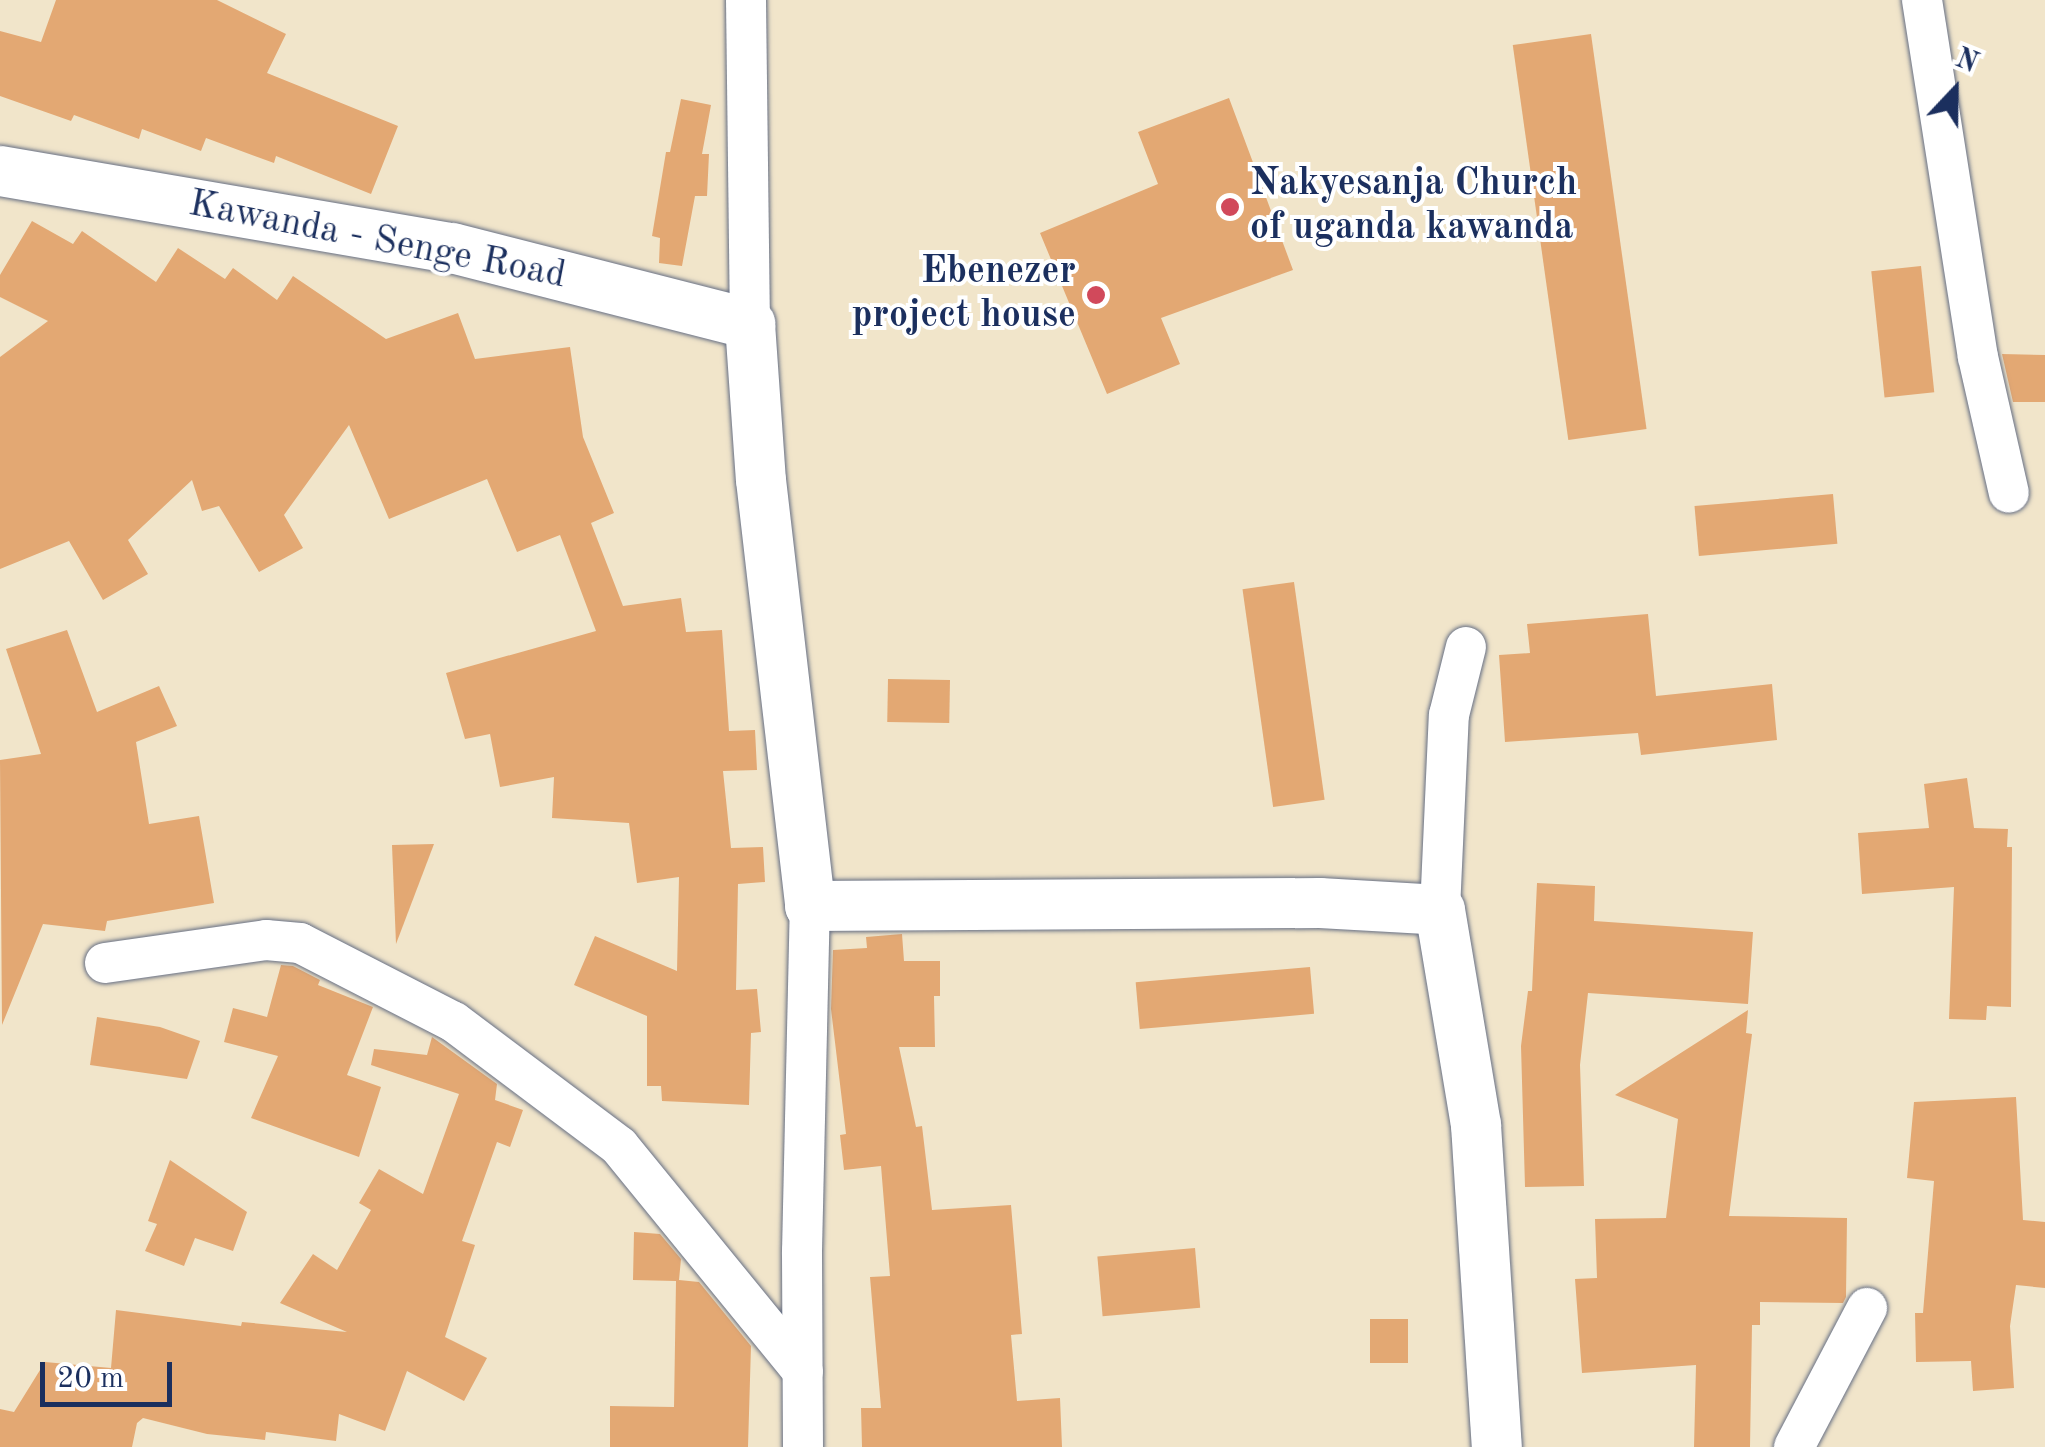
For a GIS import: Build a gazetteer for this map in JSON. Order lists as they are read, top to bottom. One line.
{"streets":{"street":["Kawanda - Senge Road"]},"places":["Nakyesanja Church of uganda kawanda","Ebenezer project house"],"scale_bar":"20 m","north":"top"}
